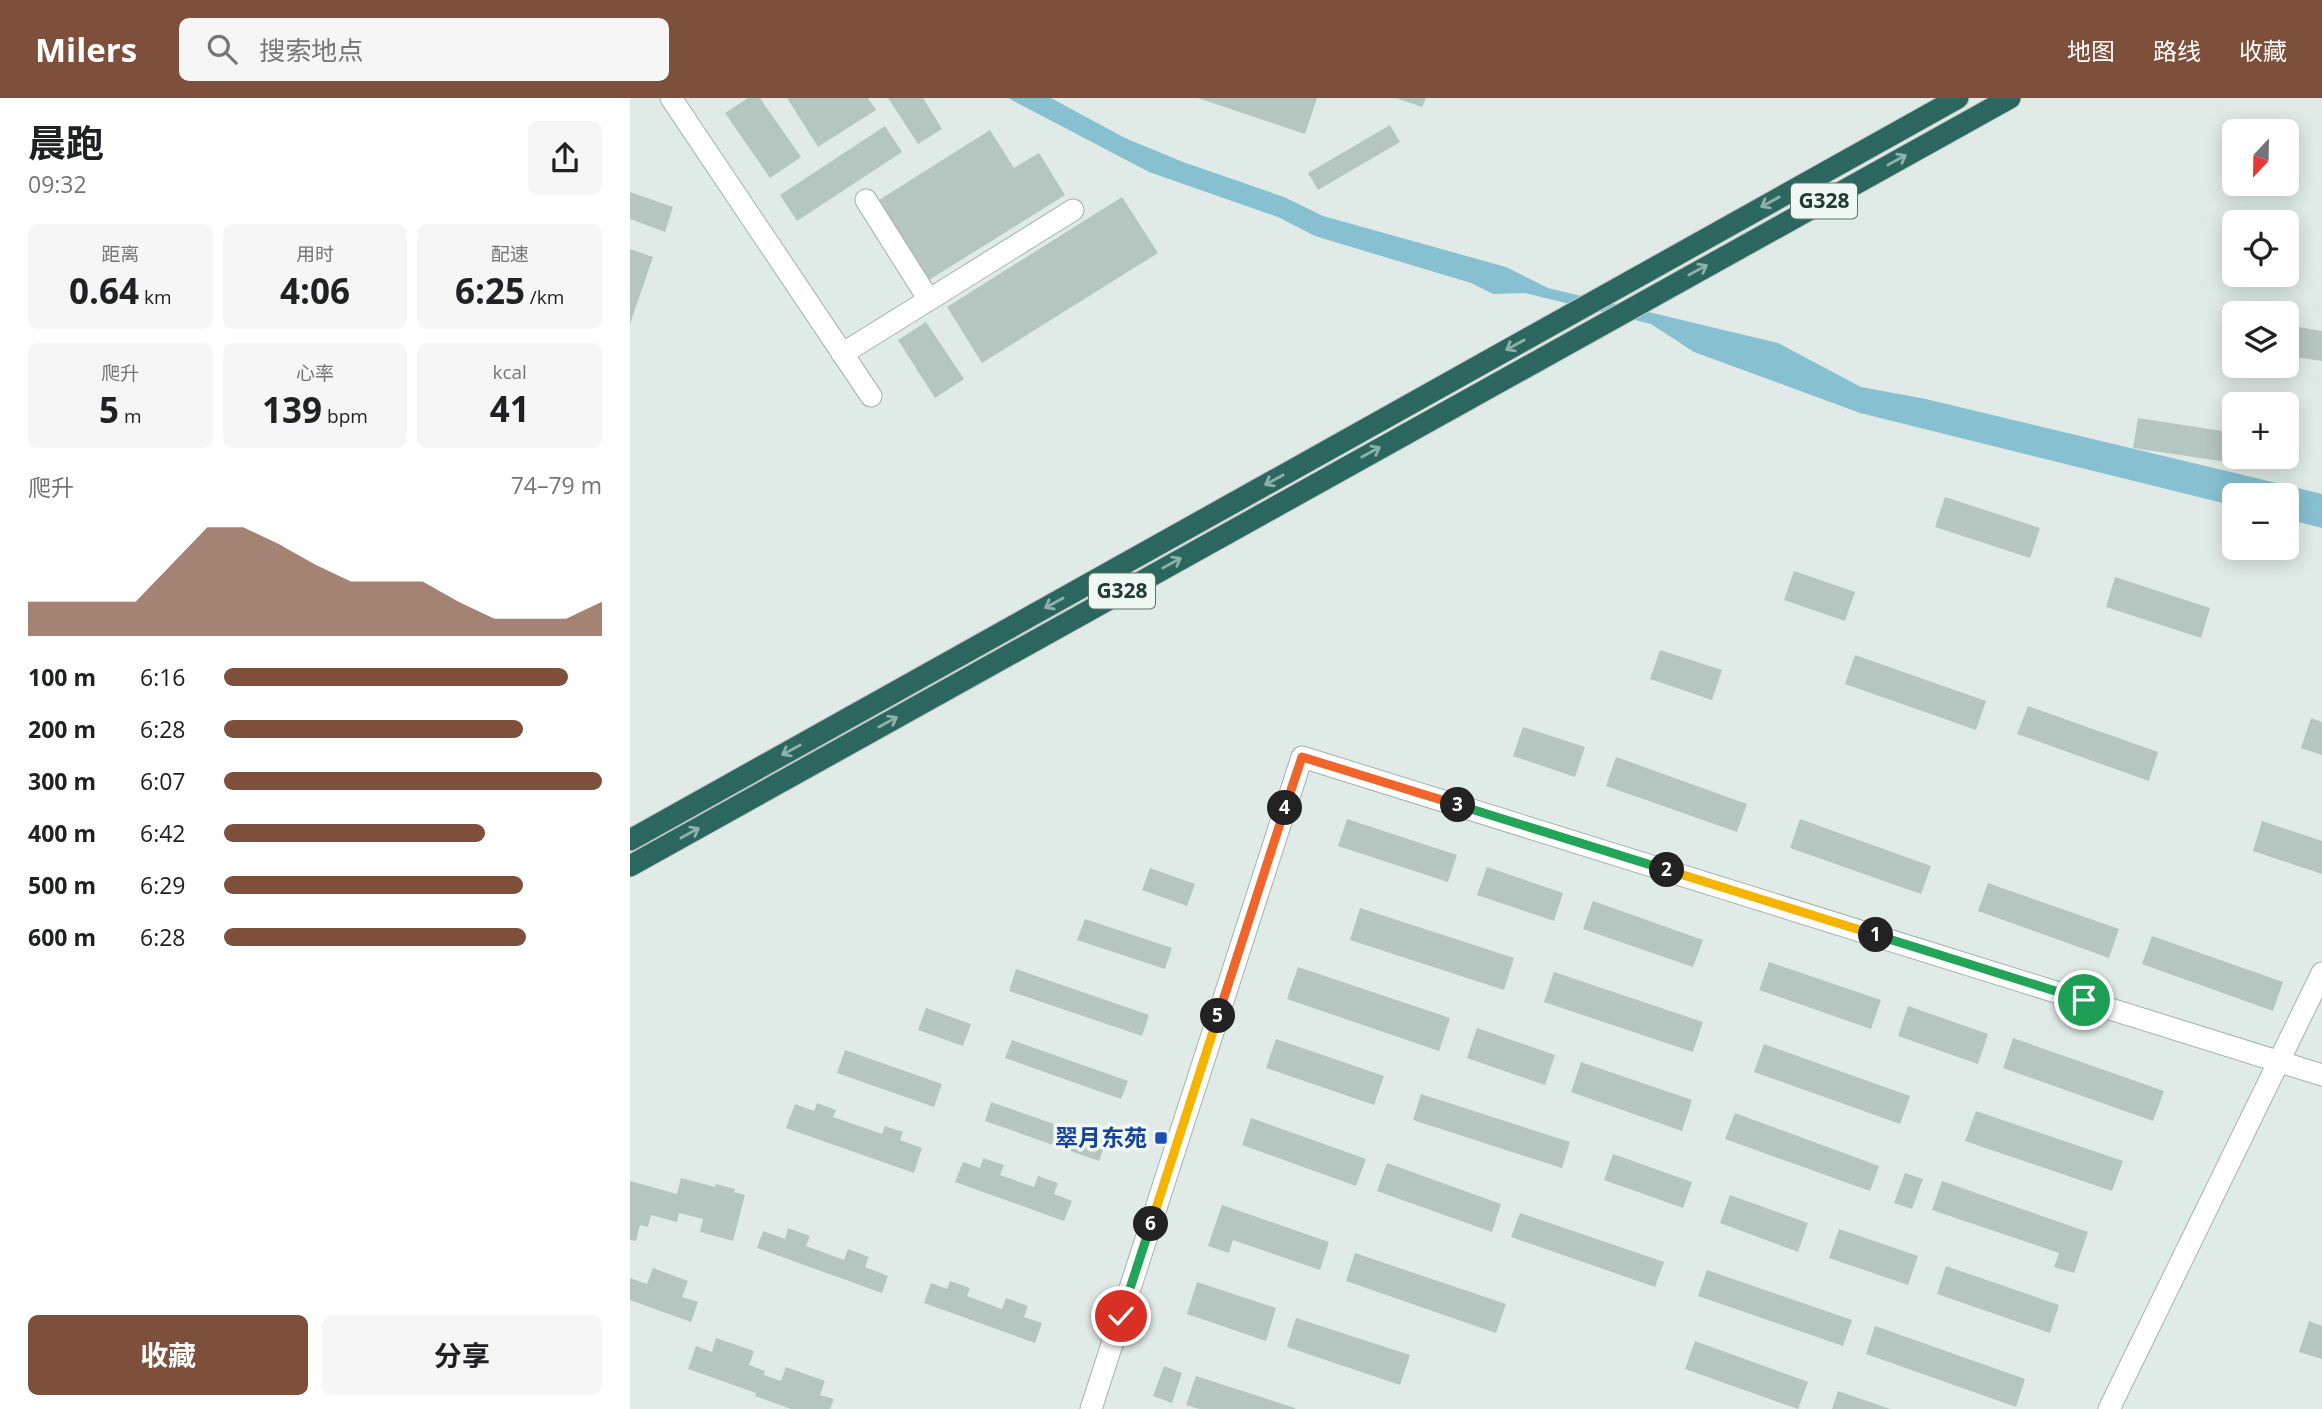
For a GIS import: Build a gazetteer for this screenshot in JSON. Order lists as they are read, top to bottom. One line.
{"streets":{"highway":["G328"]},"places":{"transit":["翠月东苑"]},"north":"bottom","page":{"header":"Milers","search":"搜索地点","nav":["地图","路线","收藏"],"heading":["晨跑","09:32"],"map_buttons":["+","−"],"stats":[["距离","0.64 km"],["用时","4:06"],["配速","6:25 /km"],["爬升","5 m"],["心率","139 bpm"],["kcal","41"]],"chart":["爬升","74–79 m"],"list":[{"name":"100 m","note":"6:16"},{"name":"200 m","note":"6:28"},{"name":"300 m","note":"6:07"},{"name":"400 m","note":"6:42"},{"name":"500 m","note":"6:29"},{"name":"600 m","note":"6:28"}],"pins":["3","4","2","1","5","6"],"buttons":["收藏","分享"]}}
